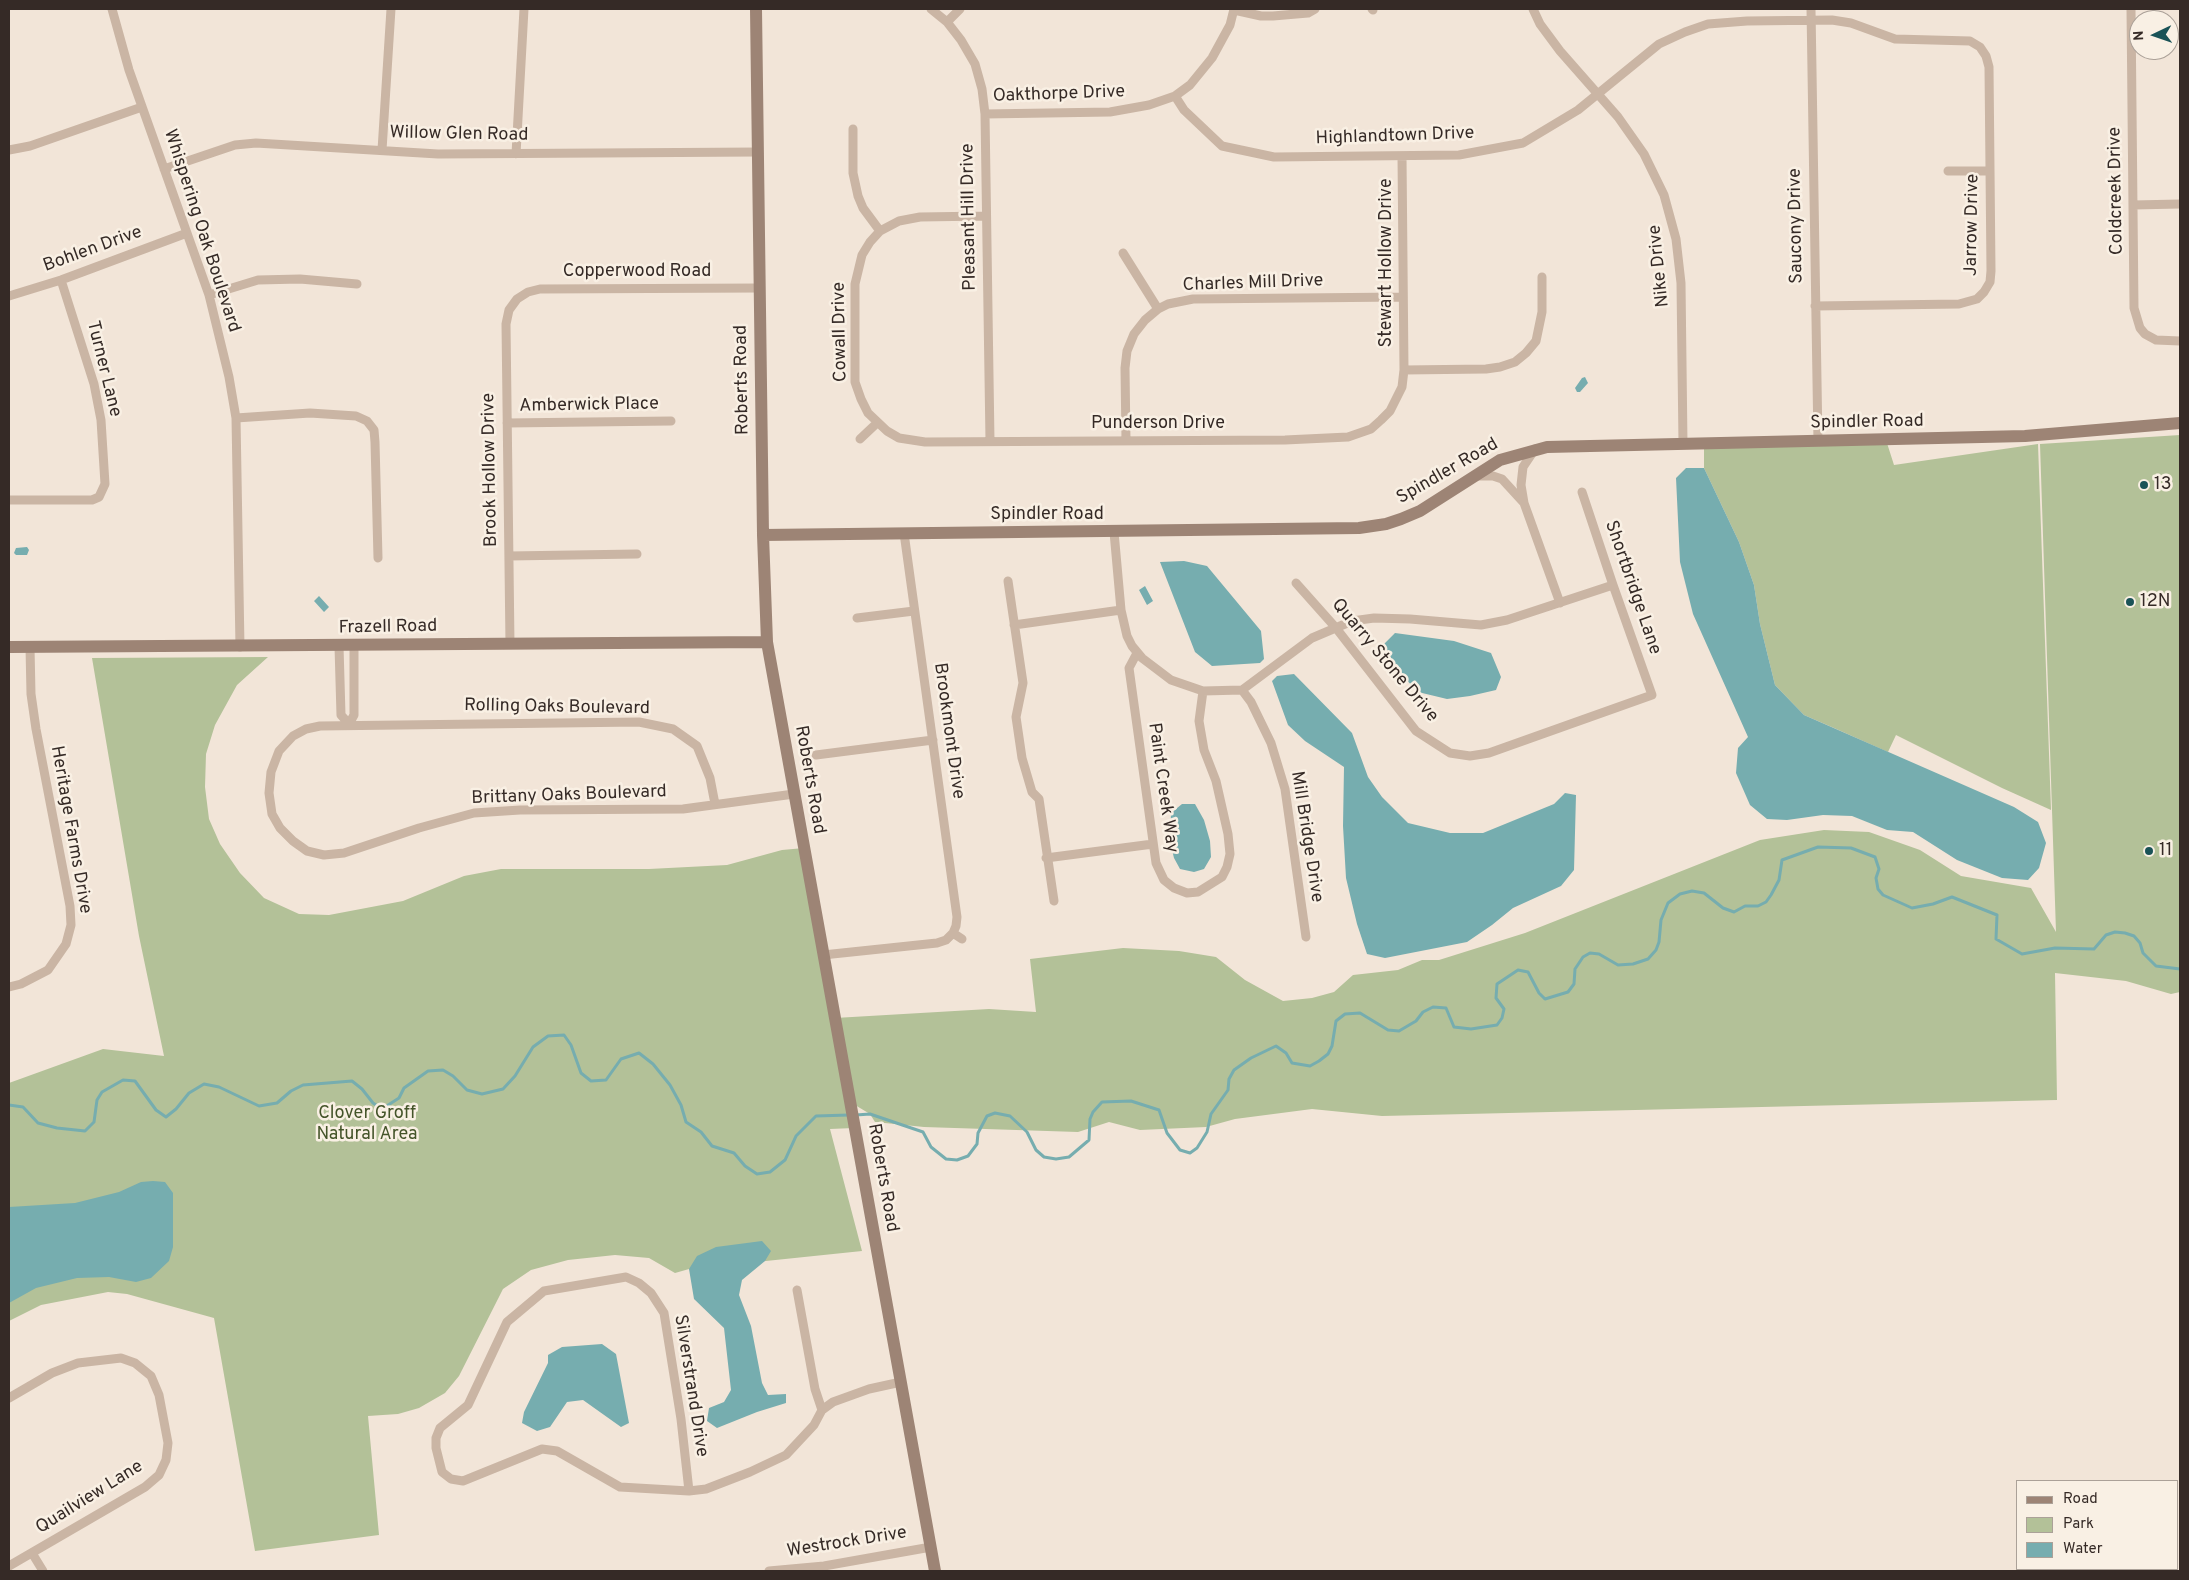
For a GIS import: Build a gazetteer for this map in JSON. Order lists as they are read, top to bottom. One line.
{"streets":{"street":["Oakthorpe Drive","Willow Glen Road","Highlandtown Drive","Coldcreek Drive","Pleasant Hill Drive","Jarrow Drive","Saucony Drive","Whispering Oak Boulevard","Bohlen Drive","Stewart Hollow Drive","Nike Drive","Copperwood Road","Charles Mill Drive","Cowall Drive","Turner Lane","Roberts Road","Amberwick Place","Spindler Road","Punderson Drive","Brook Hollow Drive","Shortbridge Lane","Frazell Road","Quarry Stone Drive","Rolling Oaks Boulevard","Brookmont Drive","Paint Creek Way","Brittany Oaks Boulevard","Heritage Farms Drive","Mill Bridge Drive","Silverstrand Drive","Quailview Lane","Westrock Drive"]},"crossings":[["Oakthorpe Drive","Highlandtown Drive"],["Oakthorpe Drive","Pleasant Hill Drive"],["Willow Glen Road","Whispering Oak Boulevard"],["Willow Glen Road","Roberts Road"],["Highlandtown Drive","Jarrow Drive"],["Highlandtown Drive","Saucony Drive"],["Highlandtown Drive","Stewart Hollow Drive"],["Highlandtown Drive","Nike Drive"],["Pleasant Hill Drive","Cowall Drive"],["Pleasant Hill Drive","Punderson Drive"],["Jarrow Drive","Saucony Drive"],["Saucony Drive","Spindler Road"],["Whispering Oak Boulevard","Bohlen Drive"],["Whispering Oak Boulevard","Frazell Road"],["Bohlen Drive","Turner Lane"],["Stewart Hollow Drive","Charles Mill Drive"],["Stewart Hollow Drive","Punderson Drive"],["Nike Drive","Spindler Road"],["Copperwood Road","Roberts Road"],["Copperwood Road","Brook Hollow Drive"],["Charles Mill Drive","Punderson Drive"],["Cowall Drive","Punderson Drive"],["Roberts Road","Spindler Road"],["Roberts Road","Frazell Road"],["Roberts Road","Brittany Oaks Boulevard"],["Roberts Road","Westrock Drive"],["Amberwick Place","Brook Hollow Drive"],["Spindler Road","Brookmont Drive"],["Brook Hollow Drive","Frazell Road"],["Shortbridge Lane","Quarry Stone Drive"],["Frazell Road","Heritage Farms Drive"],["Rolling Oaks Boulevard","Brittany Oaks Boulevard"]],"parks":["Clover Groff Natural Area"],"places":["13","12N","11"],"legend":["Road","Park","Water"],"north":"left"}
